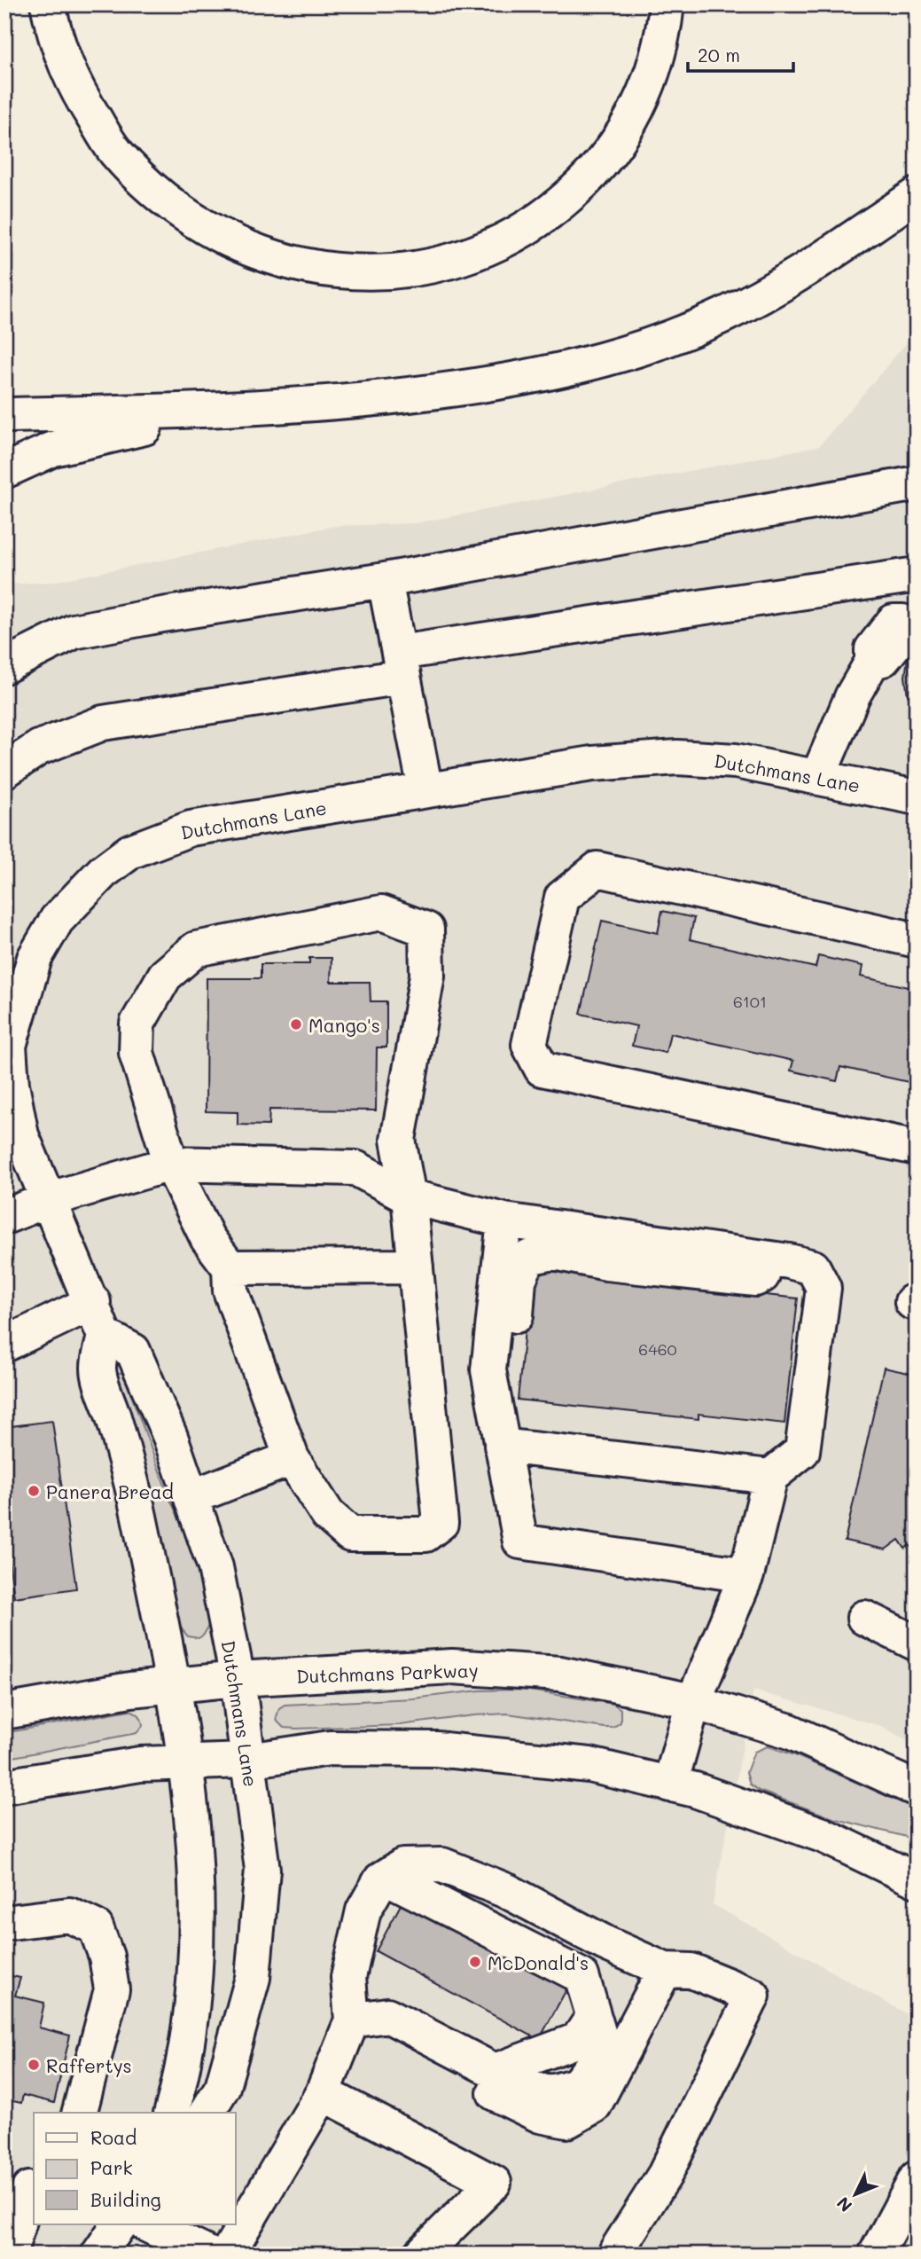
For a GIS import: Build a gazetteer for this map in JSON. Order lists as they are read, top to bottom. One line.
{"streets":{"main road":["Dutchmans Lane","Dutchmans Parkway"]},"crossings":[["Dutchmans Lane","Dutchmans Parkway"]],"places":["Mango's","Panera Bread","McDonald's","Raffertys"],"house_numbers":["6101","6460"],"legend":["Road","Park","Building"],"scale_bar":"20 m","north":"bottom left"}
